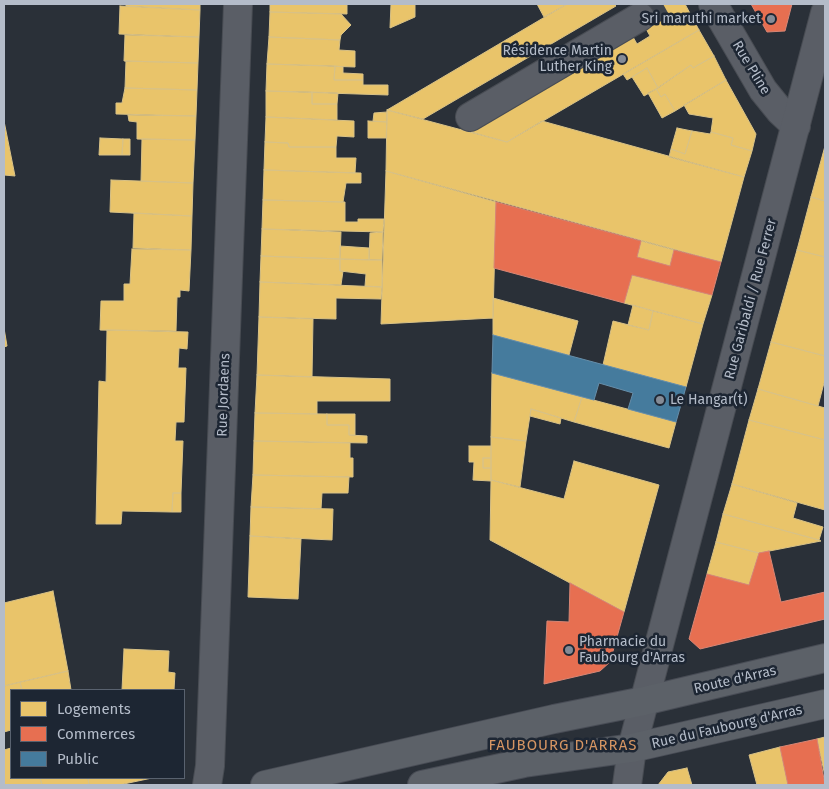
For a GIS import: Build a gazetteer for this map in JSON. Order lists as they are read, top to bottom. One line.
{"streets":{"main road":["Route d'Arras","Rue du Faubourg d'Arras"],"street":["Rue Pline","Rue Garibaldi / Rue Ferrer","Rue Jordaens"]},"crossings":[["Rue Pline","Rue Garibaldi / Rue Ferrer"],["Rue Garibaldi / Rue Ferrer","Route d'Arras"],["Rue Garibaldi / Rue Ferrer","Rue du Faubourg d'Arras"]],"districts":["FAUBOURG D'ARRAS"],"places":["Sri maruthi market","Résidence Martin Luther King","Le Hangar(t)","Pharmacie du Faubourg d'Arras"],"legend":["Logements","Commerces","Public"]}
